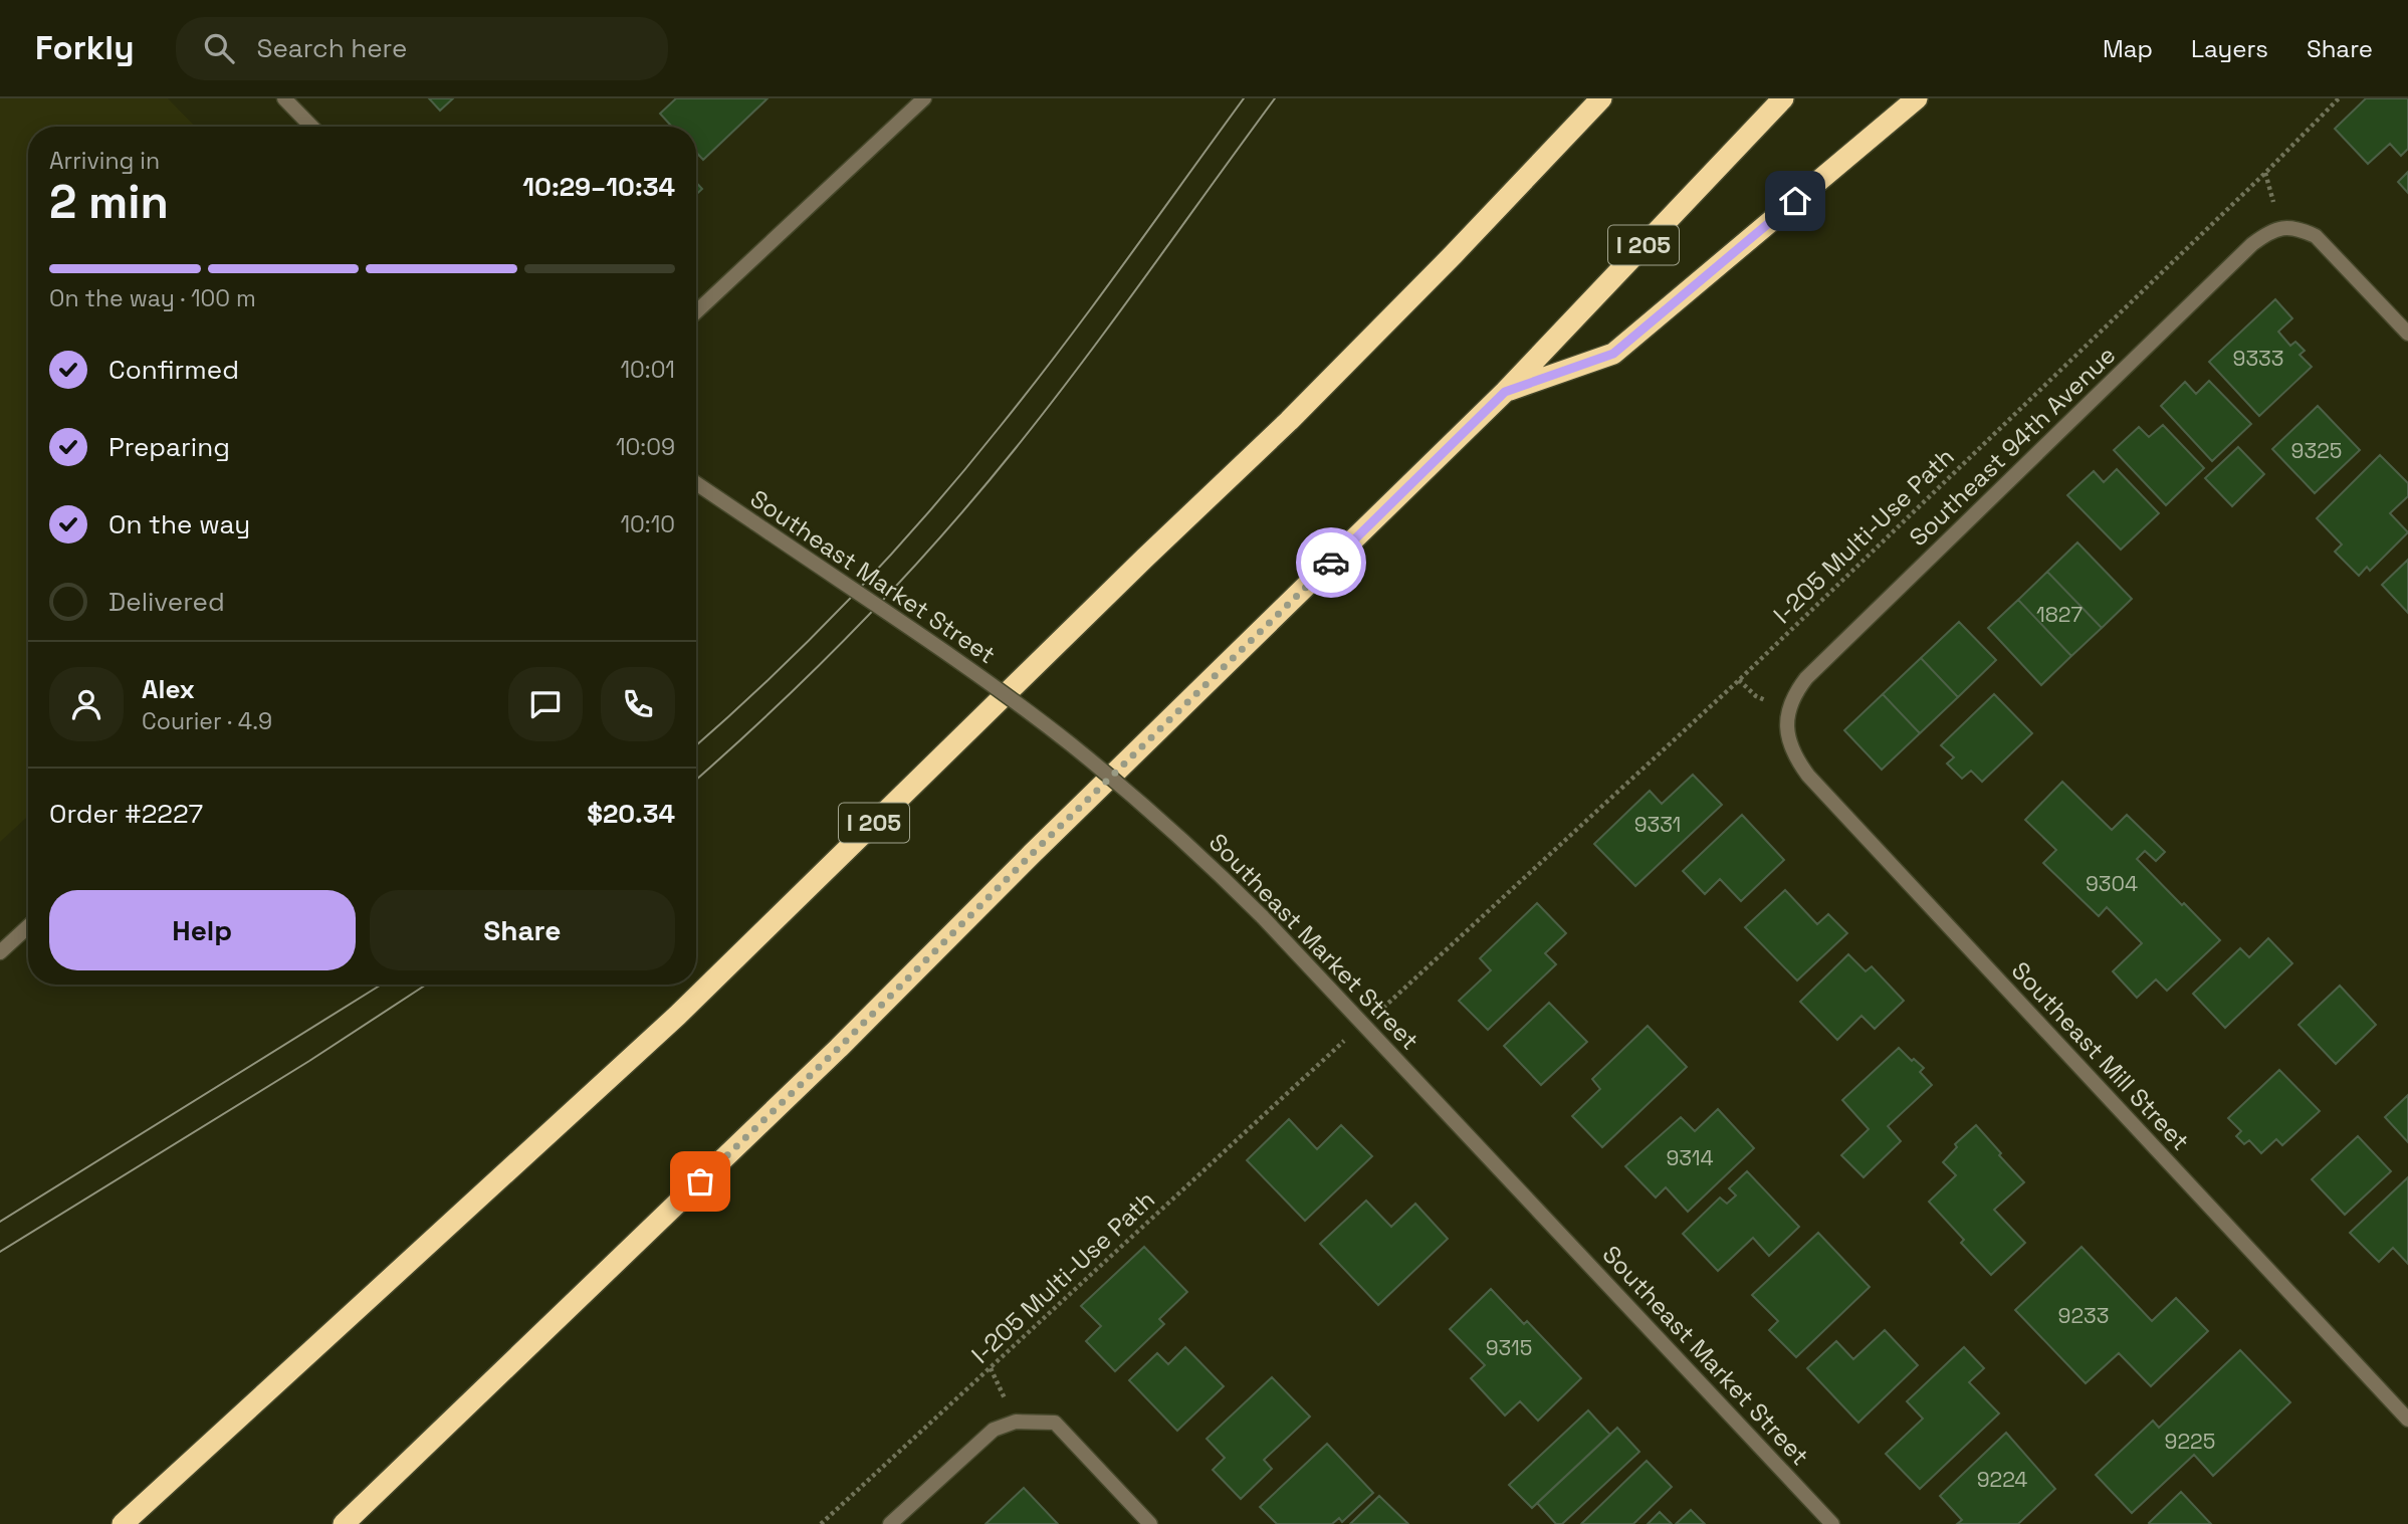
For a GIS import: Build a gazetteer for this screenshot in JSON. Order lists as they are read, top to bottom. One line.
{"streets":{"highway":["I 205"],"street":["Southeast 94th Avenue","Southeast Market Street","Southeast Mill Street"],"path":["I-205 Multi-Use Path"]},"crossings":[["Southeast 94th Avenue","Southeast Mill Street"]],"house_numbers":["9333","9325","1827","9331","9304","9314","9233","9315","9225","9224"],"page":{"header":"Forkly","search":"Search here","nav":["Map","Layers","Share"],"heading":["2 min","Arriving in","10:29–10:34"],"panel":["Alex","Courier · 4.9","Order #2227","$20.34"],"bar":"On the way · 100 m","list":[["Confirmed","10:01"],["Preparing","10:09"],["On the way","10:10"],"Delivered"],"buttons":["Help","Share"]}}
